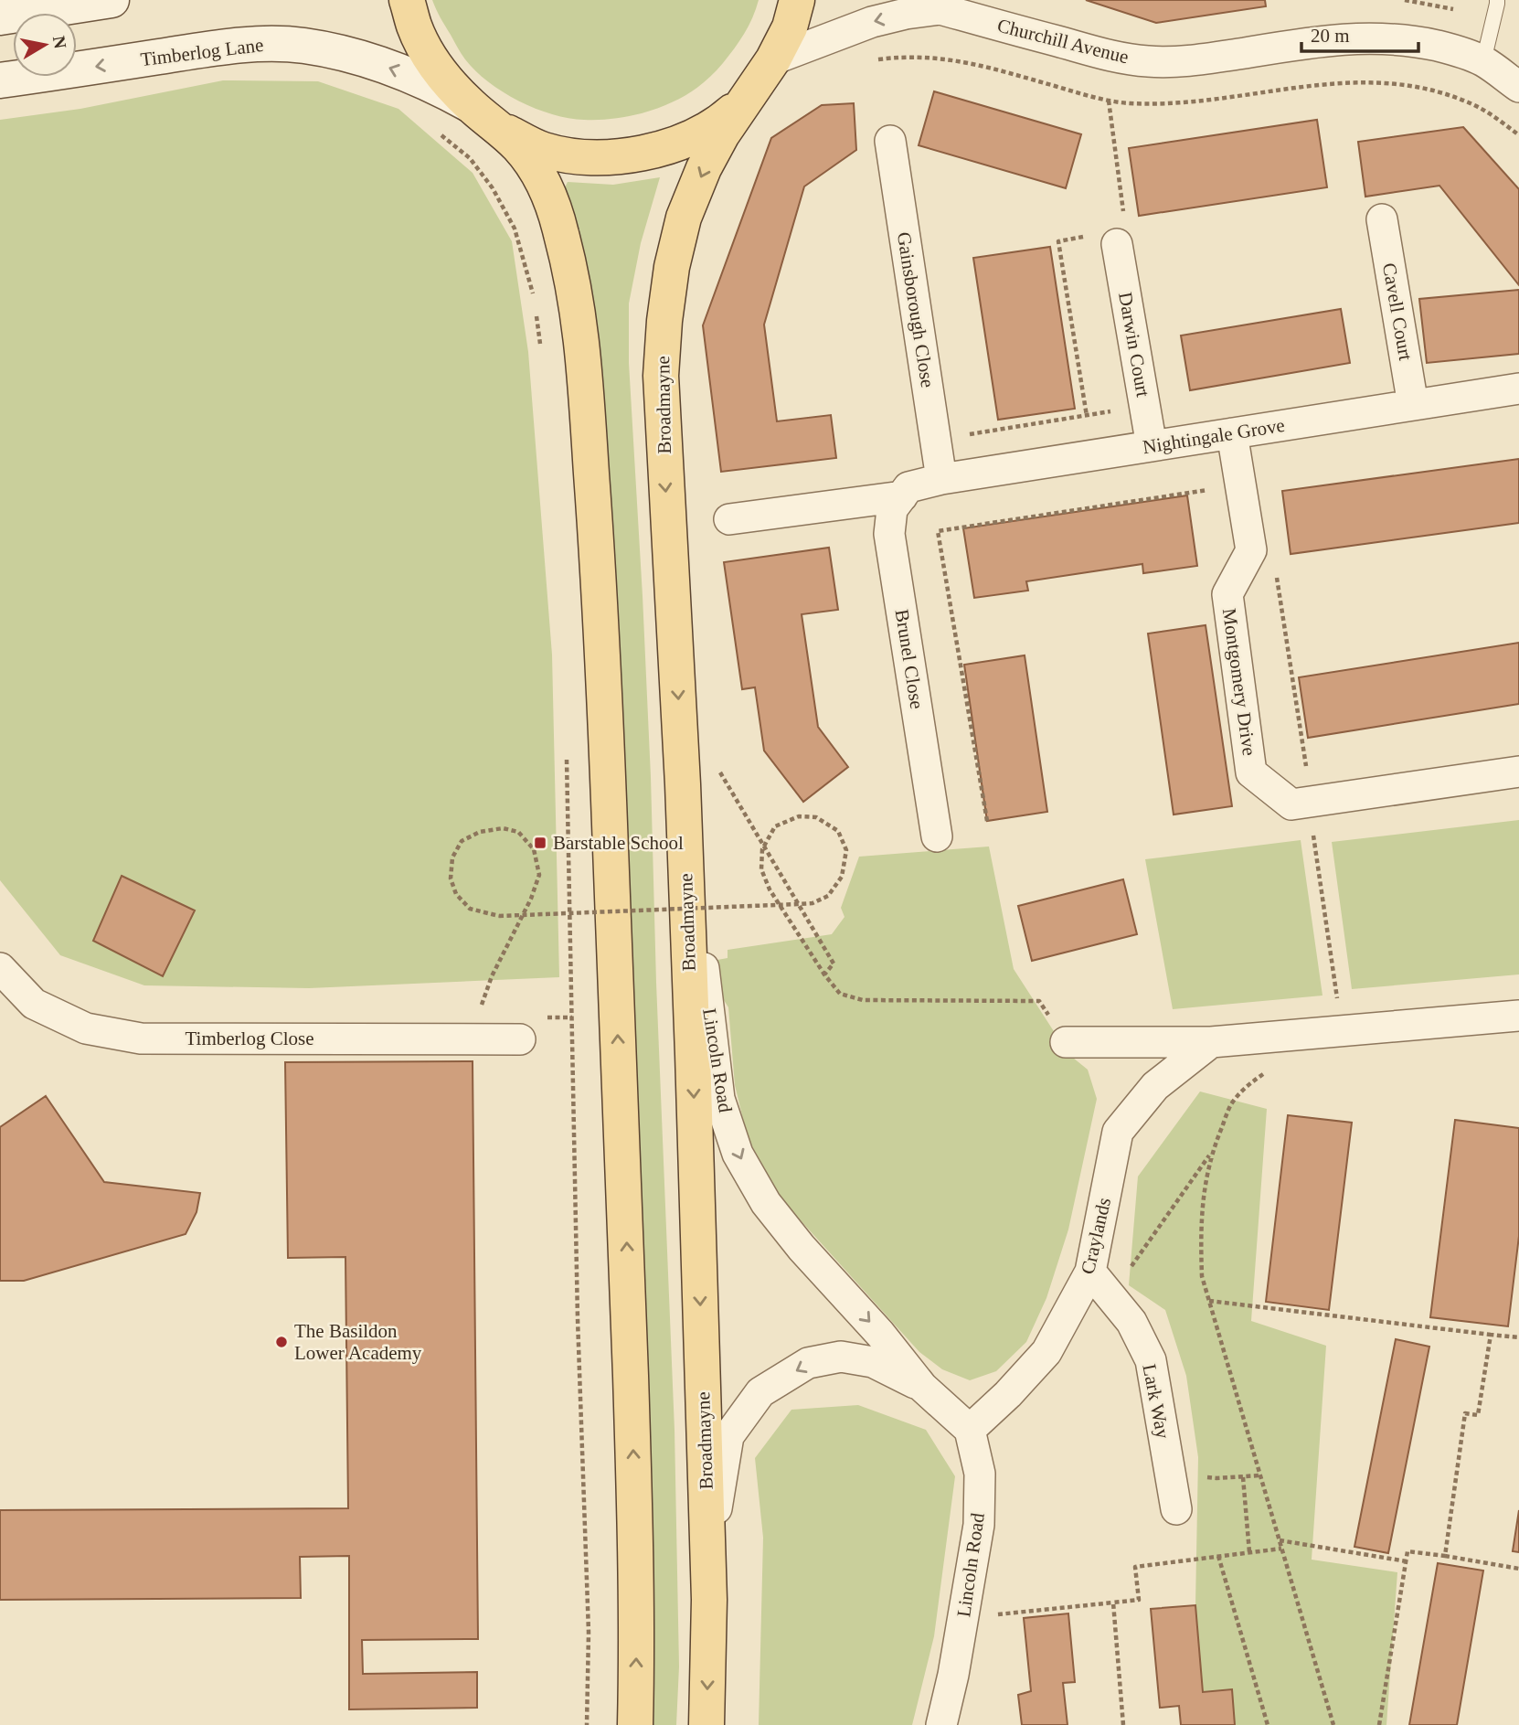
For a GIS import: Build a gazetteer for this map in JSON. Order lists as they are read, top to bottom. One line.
{"streets":{"main road":["Timberlog Lane","Broadmayne"],"street":["Churchill Avenue","Gainsborough Close","Cavell Court","Darwin Court","Nightingale Grove","Brunel Close","Montgomery Drive","Timberlog Close","Lincoln Road","Craylands","Lark Way"]},"crossings":[["Churchill Avenue","Broadmayne"],["Timberlog Lane","Broadmayne"],["Gainsborough Close","Nightingale Grove"],["Cavell Court","Nightingale Grove"],["Darwin Court","Nightingale Grove"],["Broadmayne","Lincoln Road"],["Nightingale Grove","Brunel Close"],["Nightingale Grove","Montgomery Drive"],["Lincoln Road","Craylands"],["Craylands","Lark Way"]],"one_way":["Timberlog Lane"],"places":{"transit":["Barstable School"],"other":["The Basildon Lower Academy"]},"scale_bar":"20 m","north":"right"}
